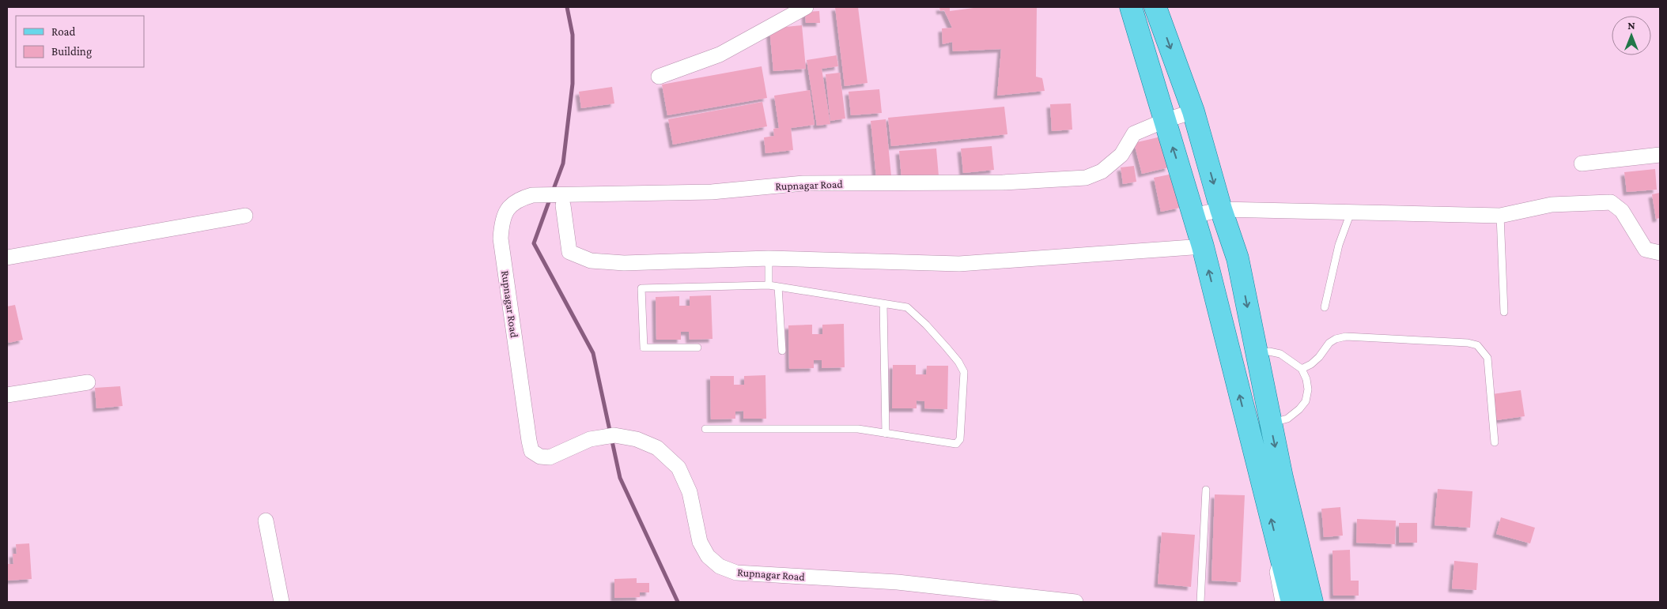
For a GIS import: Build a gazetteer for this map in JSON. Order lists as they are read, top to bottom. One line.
{"streets":{"street":["Rupnagar Road"]},"legend":["Road","Building"],"north":"top"}
